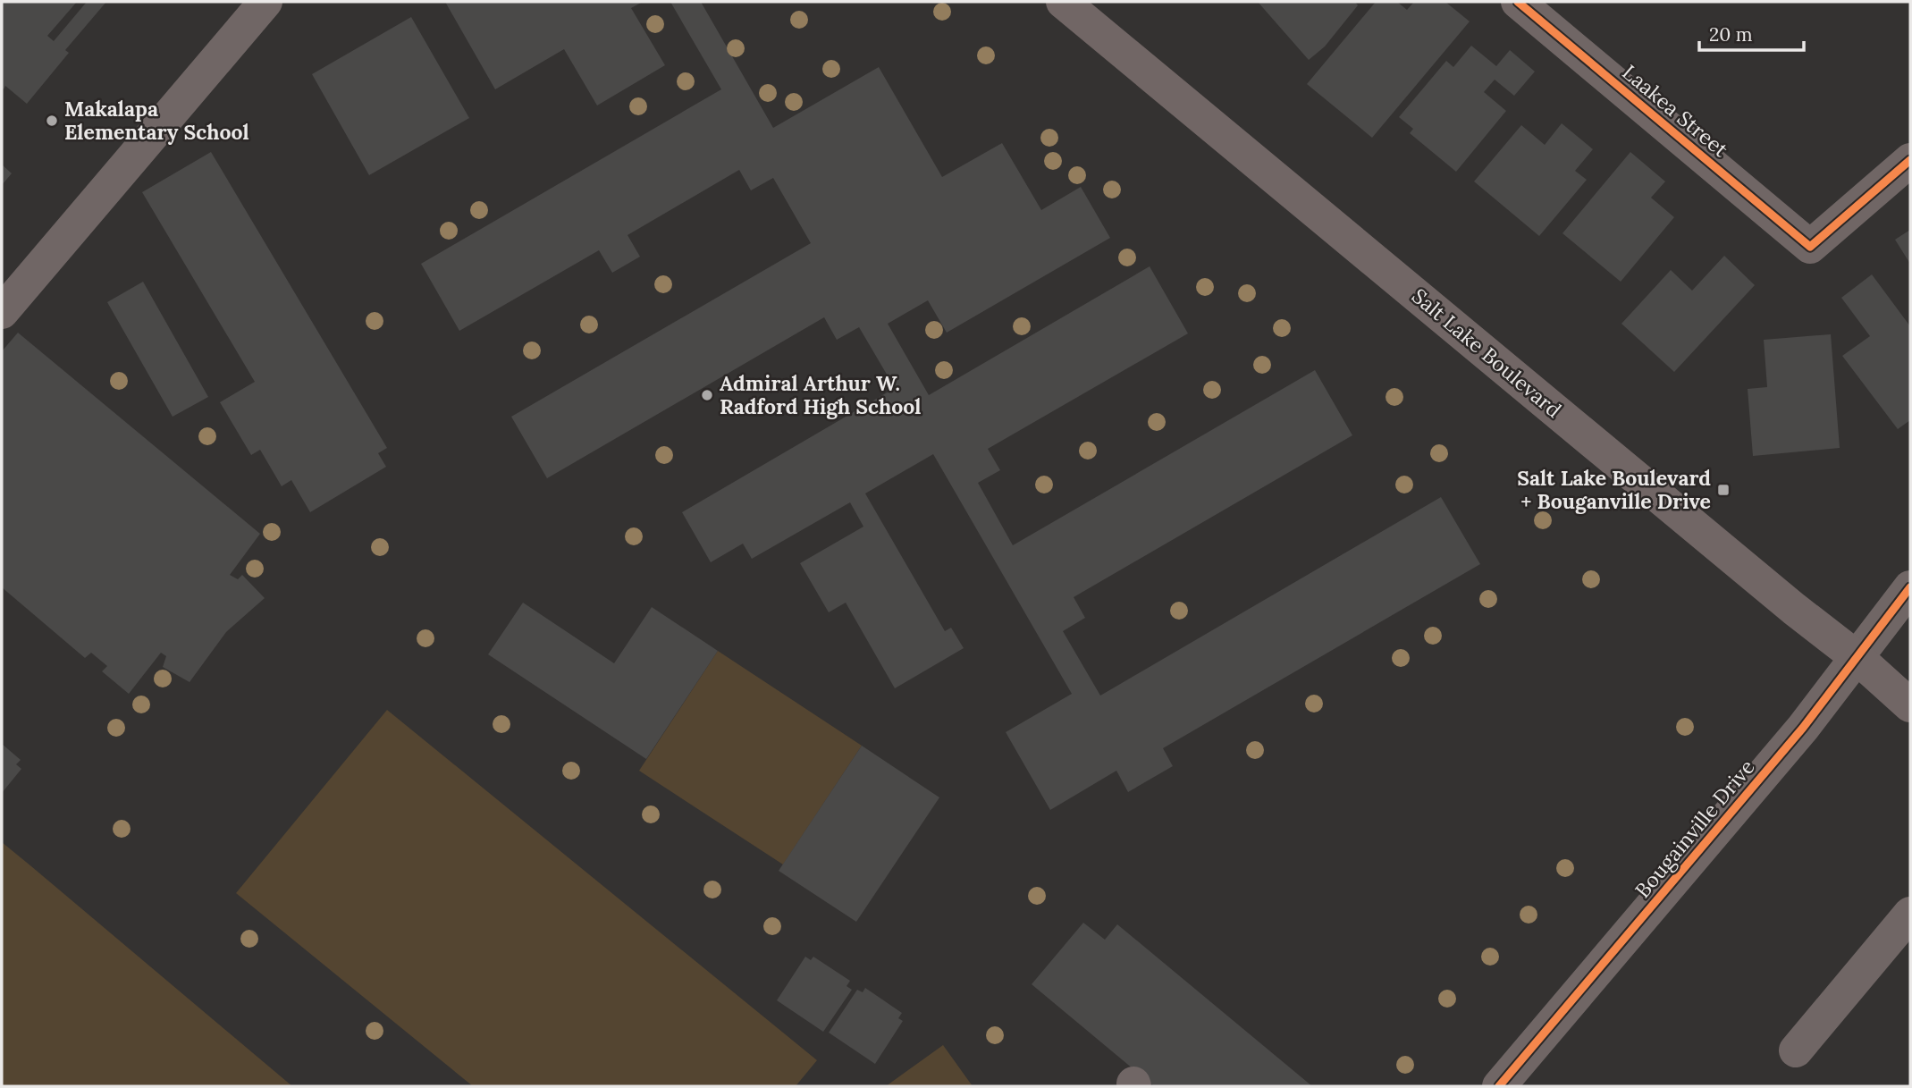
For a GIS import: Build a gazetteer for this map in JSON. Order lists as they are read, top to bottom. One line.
{"streets":{"main road":["Salt Lake Boulevard"],"street":["Laakea Street","Bougainville Drive"]},"crossings":[["Salt Lake Boulevard","Bougainville Drive"]],"places":{"other":["Makalapa Elementary School","Admiral Arthur W. Radford High School"],"transit":["Salt Lake Boulevard + Bouganville Drive"]},"scale_bar":"20 m"}
